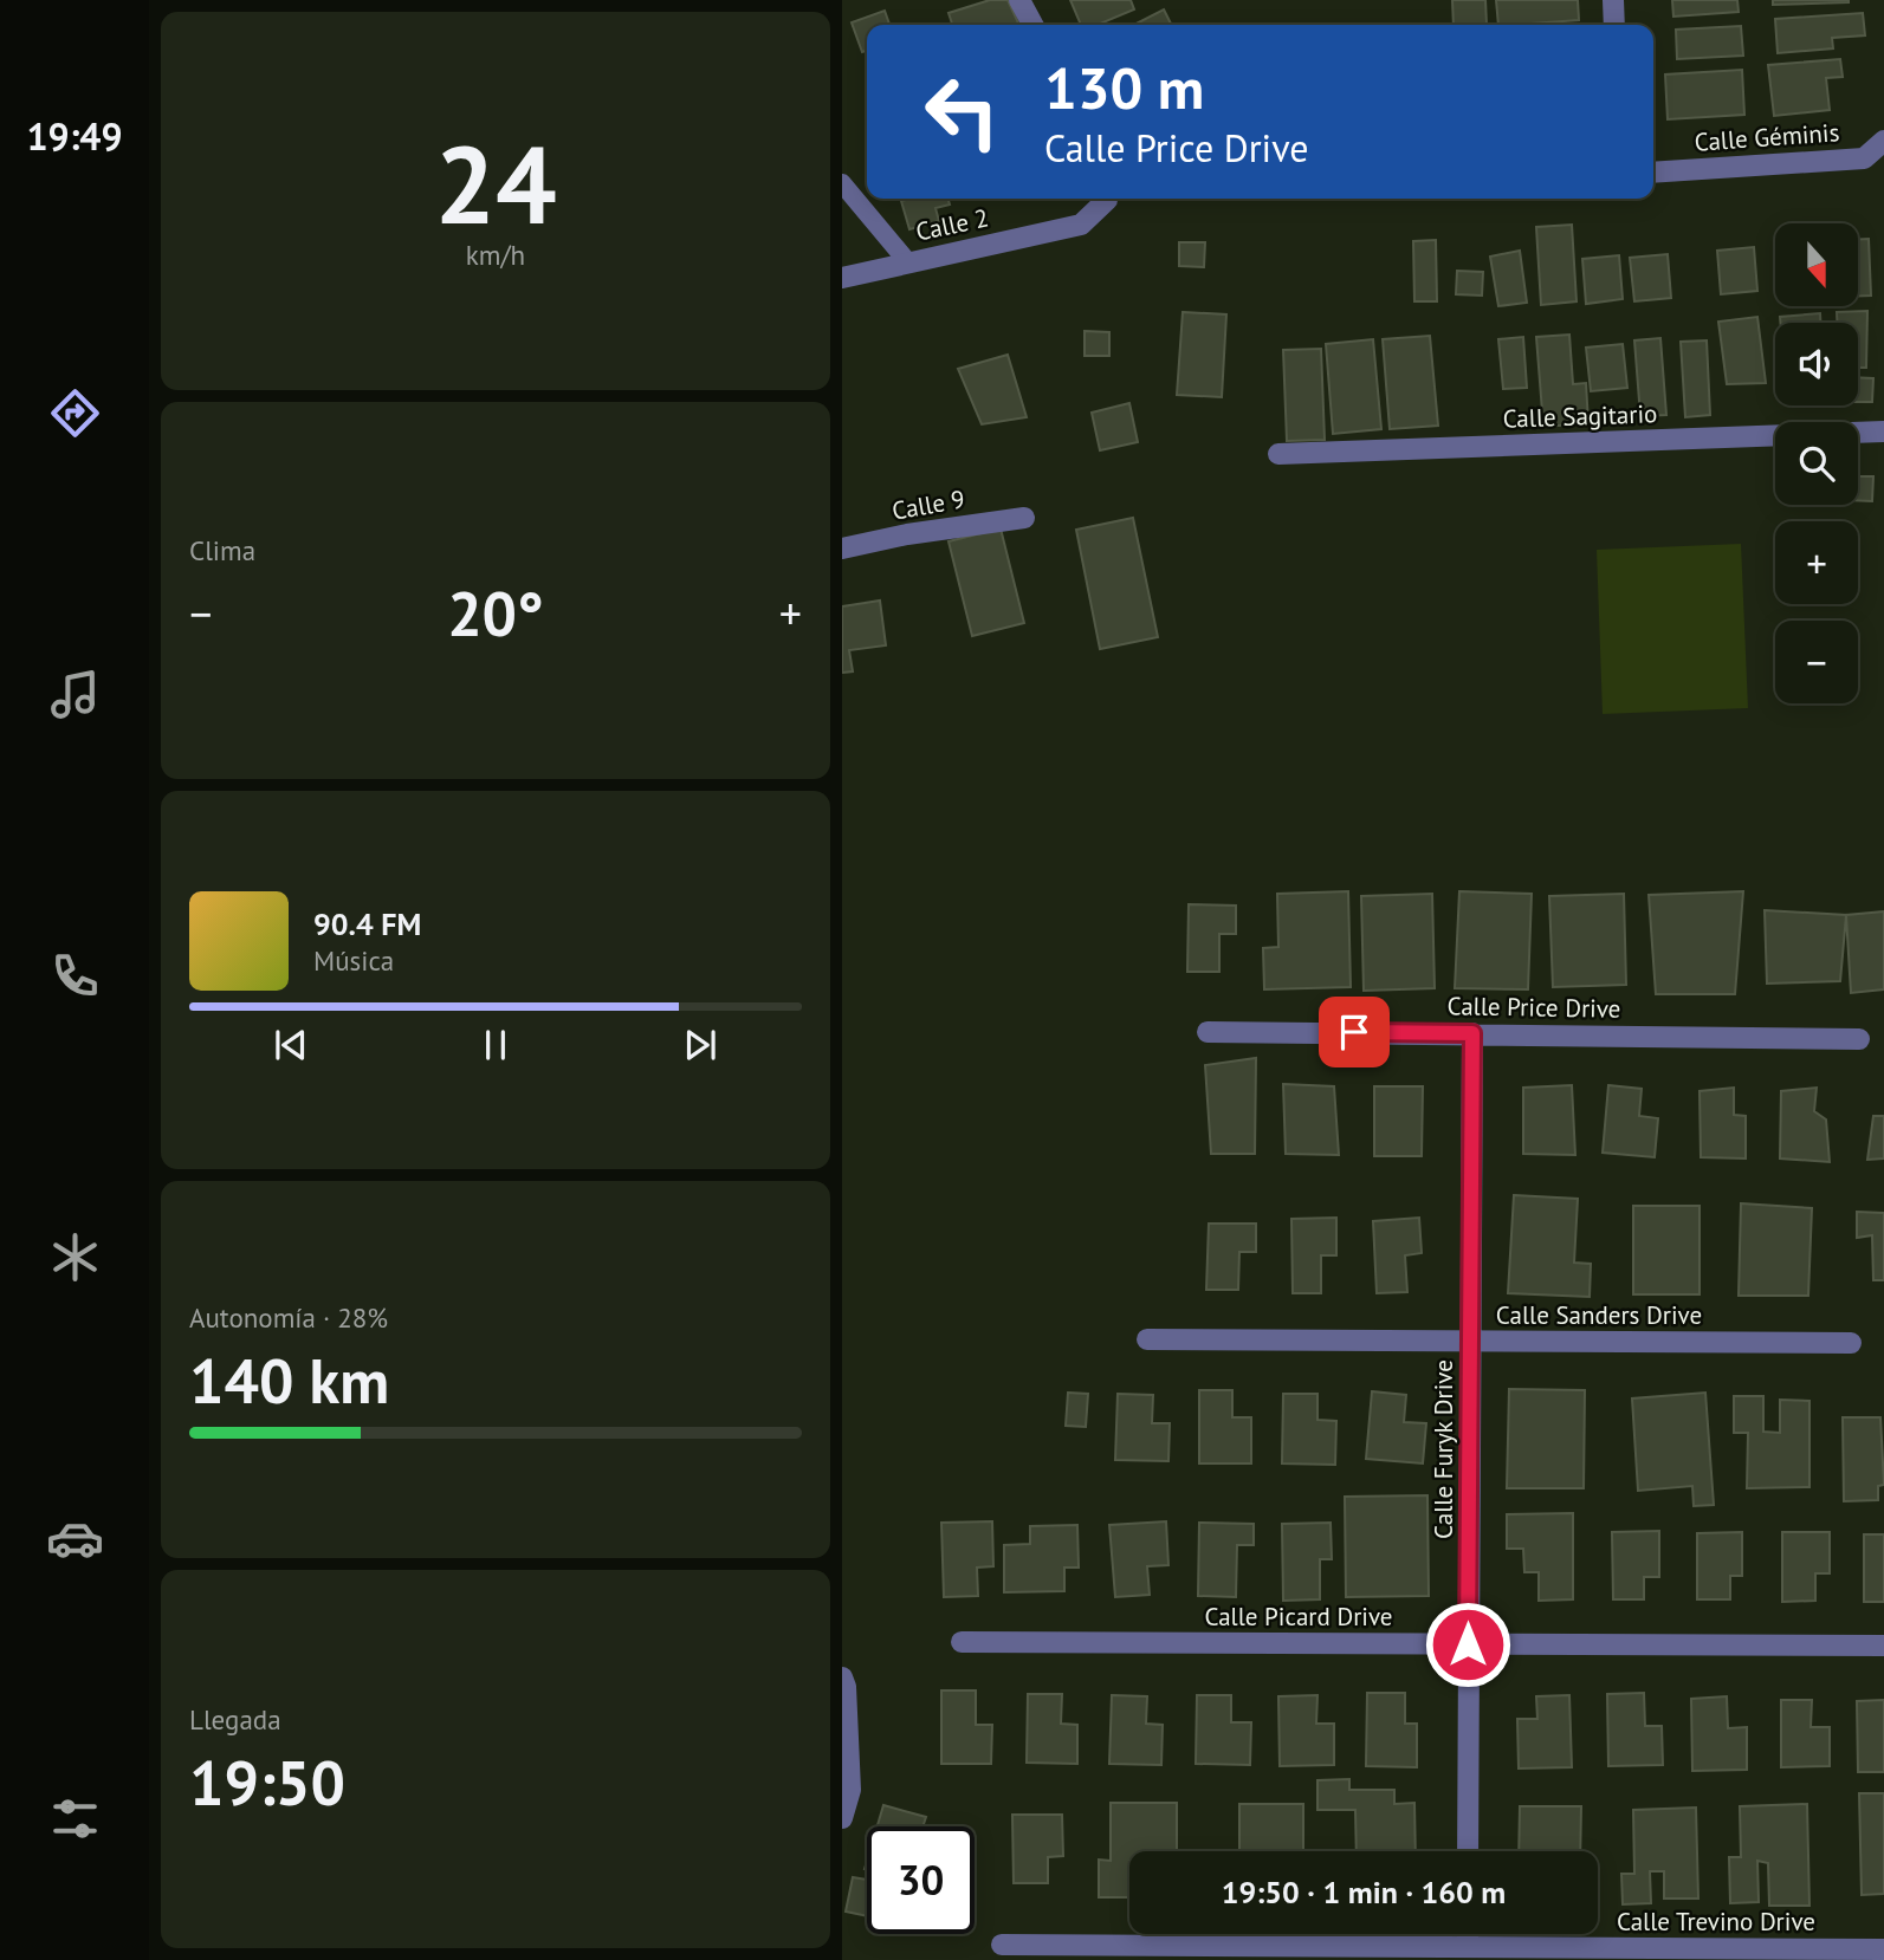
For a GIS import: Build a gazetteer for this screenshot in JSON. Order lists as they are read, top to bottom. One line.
{"streets":{"street":["Calle Géminis","Calle 2","Calle Sagitario","Calle 9","Calle Price Drive","Calle Sanders Drive","Calle Furyk Drive","Calle Picard Drive","Calle Trevino Drive"]},"crossings":[["Calle Price Drive","Calle Furyk Drive"],["Calle Sanders Drive","Calle Furyk Drive"],["Calle Furyk Drive","Calle Picard Drive"]],"north":"bottom","page":{"tabs":"19:49","tile":[["24","km/h"],"Clima",["Autonomía · 28%","140 km"],["Llegada","19:50"]],"turn":["130 m","Calle Price Drive"],"map_buttons":["+","−"],"heat":["−","20°","+"],"song":["90.4 FM","Música"],"limit":"30","trip":"19:50 · 1 min · 160 m"}}
